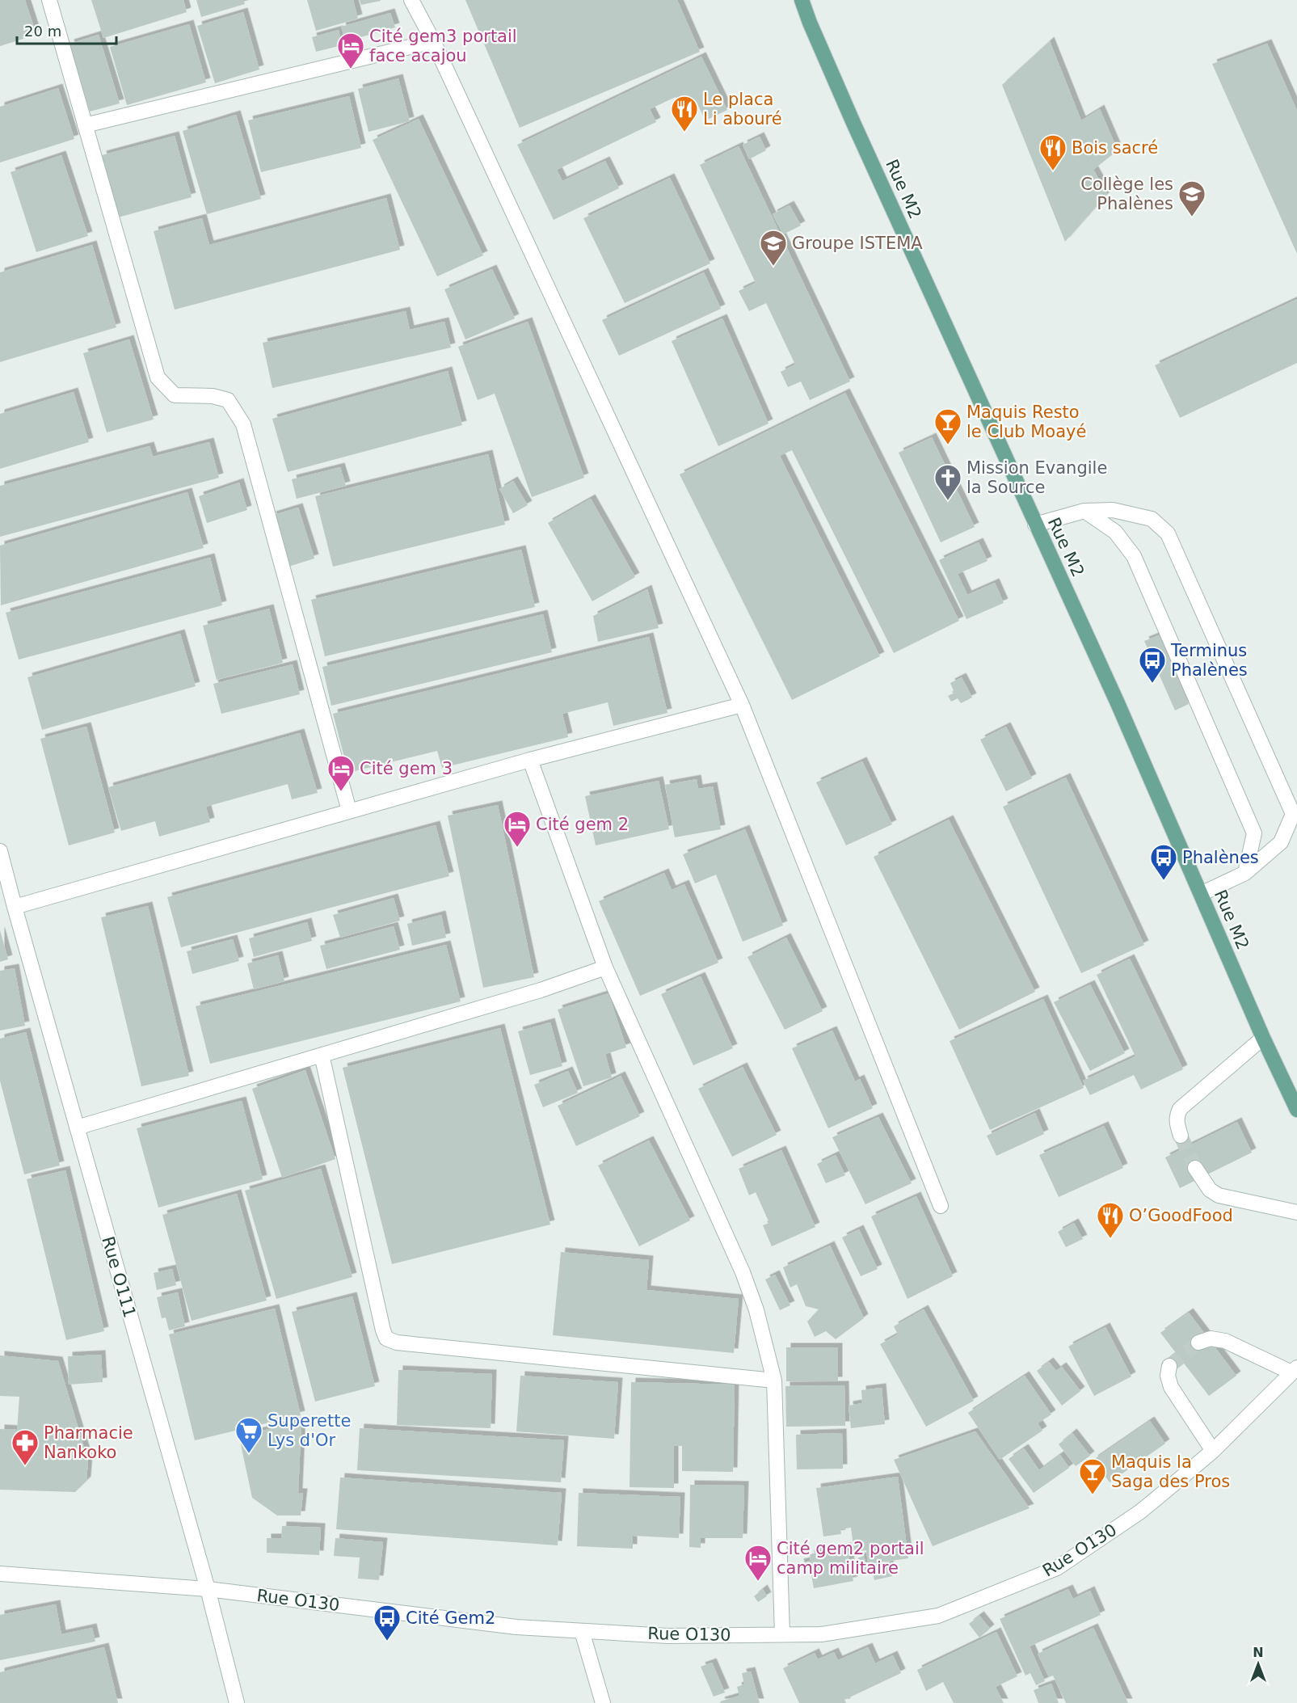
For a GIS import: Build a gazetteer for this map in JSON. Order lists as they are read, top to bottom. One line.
{"streets":{"main road":["Rue M2"],"street":["Rue O111","Rue O130"]},"crossings":[["Rue O111","Rue O130"]],"places":{"hotel":["Cité gem3 portail face acajou","Cité gem 3","Cité gem 2","Cité gem2 portail camp militaire"],"restaurant":["Le placa Li abouré","Bois sacré","O’GoodFood"],"school or university":["Collège les Phalènes","Groupe ISTEMA"],"bar":["Maquis Resto le Club Moayé","Maquis la Saga des Pros"],"church":["Mission Evangile la Source"],"bus stop":["Terminus Phalènes","Phalènes","Cité Gem2"],"supermarket":["Superette Lys d'Or"],"pharmacy":["Pharmacie Nankoko"]},"scale_bar":"20 m","north":"top"}
